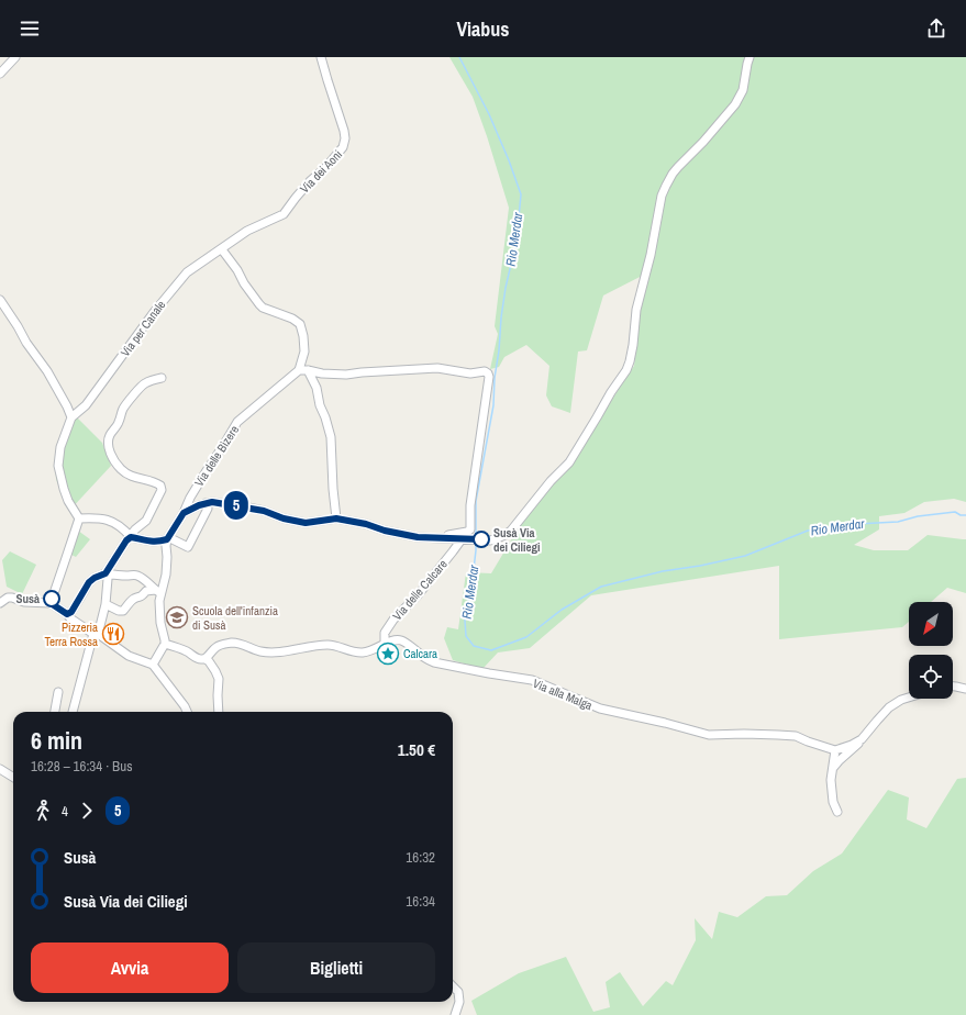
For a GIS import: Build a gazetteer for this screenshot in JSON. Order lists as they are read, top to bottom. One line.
{"streets":{"street":["Via dei Aoni","Via per Canale","Via delle Bìzere","Via delle Calcare","Via alla Malga"]},"crossings":[["Via dei Aoni","Via per Canale"],["Via delle Calcare","Via alla Malga"]],"water":["Rio Merdar"],"places":{"other":["Susà Via dei Ciliegi","Susà"],"school or university":["Scuola dell'infanzia di Susà"],"restaurant":["Pizzeria Terra Rossa"],"place":["Calcara"]},"lines":["bus line 5"],"north":"bottom left","page":{"header":"Viabus","on_map":"5","heading":["6 min","16:28 – 16:34 · Bus","1.50 €"],"legs":["4","5"],"list":[{"name":"Susà","value":"16:32"},{"name":"Susà Via dei Ciliegi","value":"16:34"}],"buttons":["Avvia","Biglietti"]}}
